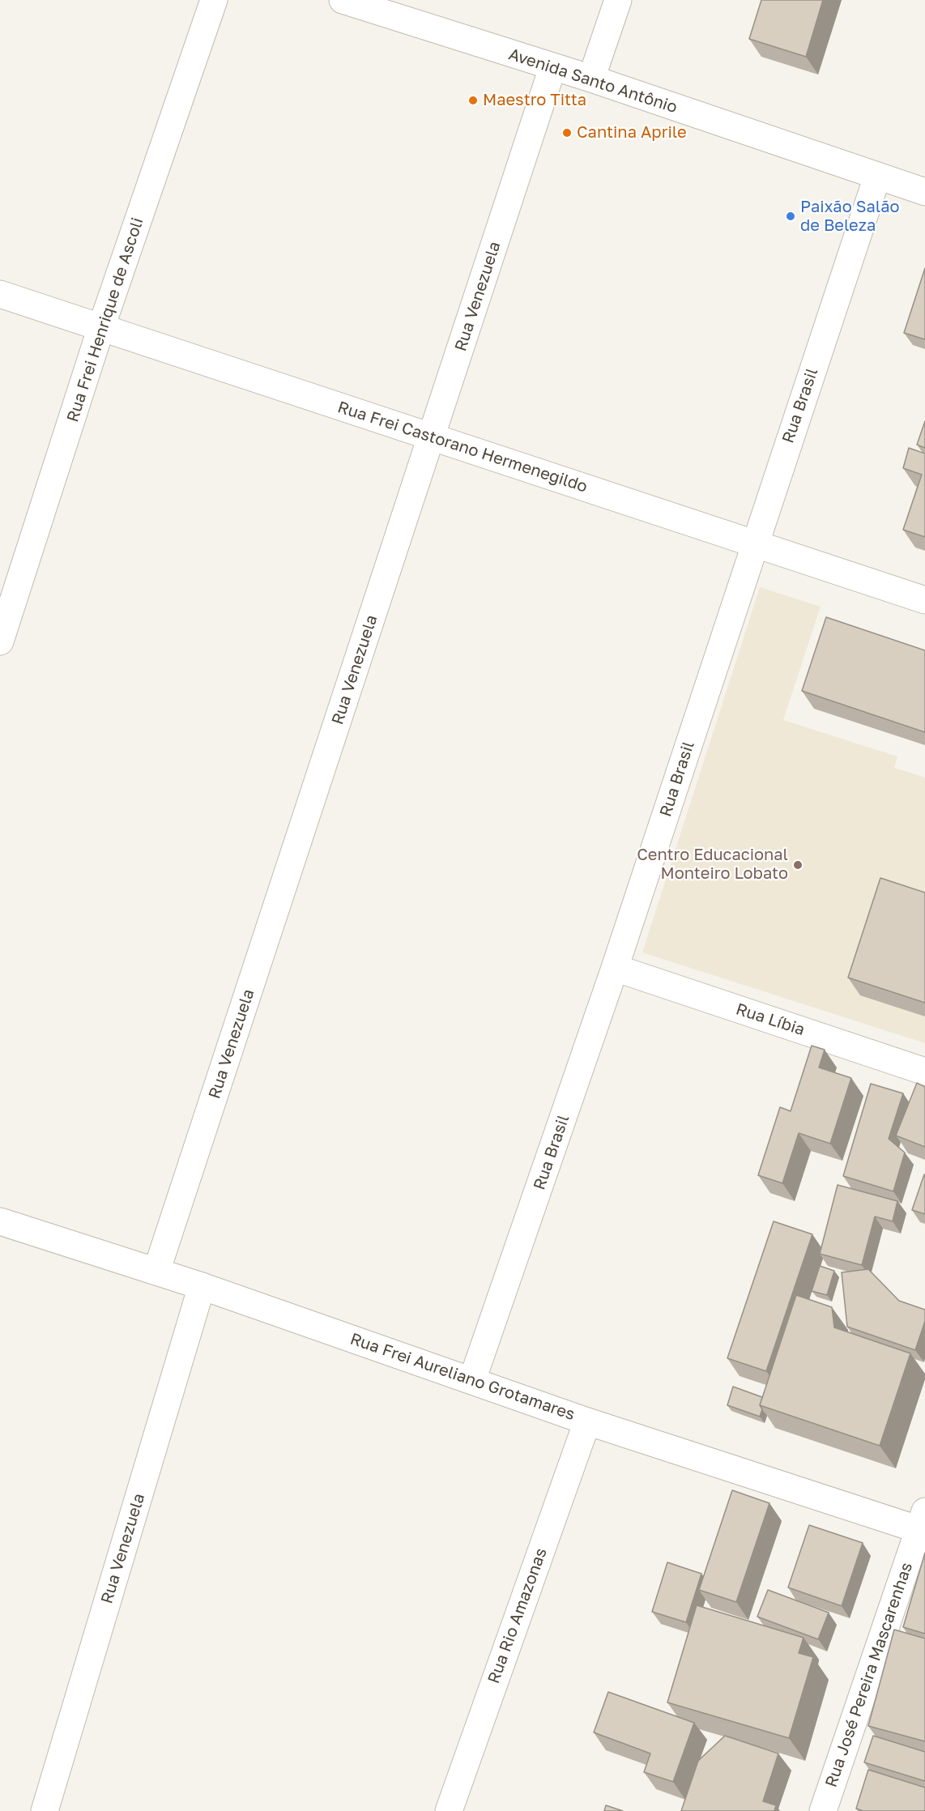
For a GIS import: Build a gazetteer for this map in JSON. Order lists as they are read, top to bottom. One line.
{"streets":{"street":["Avenida Santo Antônio","Rua Venezuela","Rua Frei Henrique de Ascoli","Rua Brasil","Rua Frei Castorano Hermenegildo","Rua Líbia","Rua Frei Aureliano Grotamares","Rua Rio Amazonas","Rua José Pereira Mascarenhas"]},"crossings":[["Avenida Santo Antônio","Rua Venezuela"],["Avenida Santo Antônio","Rua Brasil"],["Rua Venezuela","Rua Frei Castorano Hermenegildo"],["Rua Venezuela","Rua Frei Aureliano Grotamares"],["Rua Frei Henrique de Ascoli","Rua Frei Castorano Hermenegildo"],["Rua Brasil","Rua Frei Castorano Hermenegildo"],["Rua Brasil","Rua Líbia"],["Rua Brasil","Rua Frei Aureliano Grotamares"],["Rua Frei Aureliano Grotamares","Rua Rio Amazonas"],["Rua Frei Aureliano Grotamares","Rua José Pereira Mascarenhas"]],"places":["Maestro Titta","Cantina Aprile","Paixão Salão de Beleza","Centro Educacional Monteiro Lobato"]}
